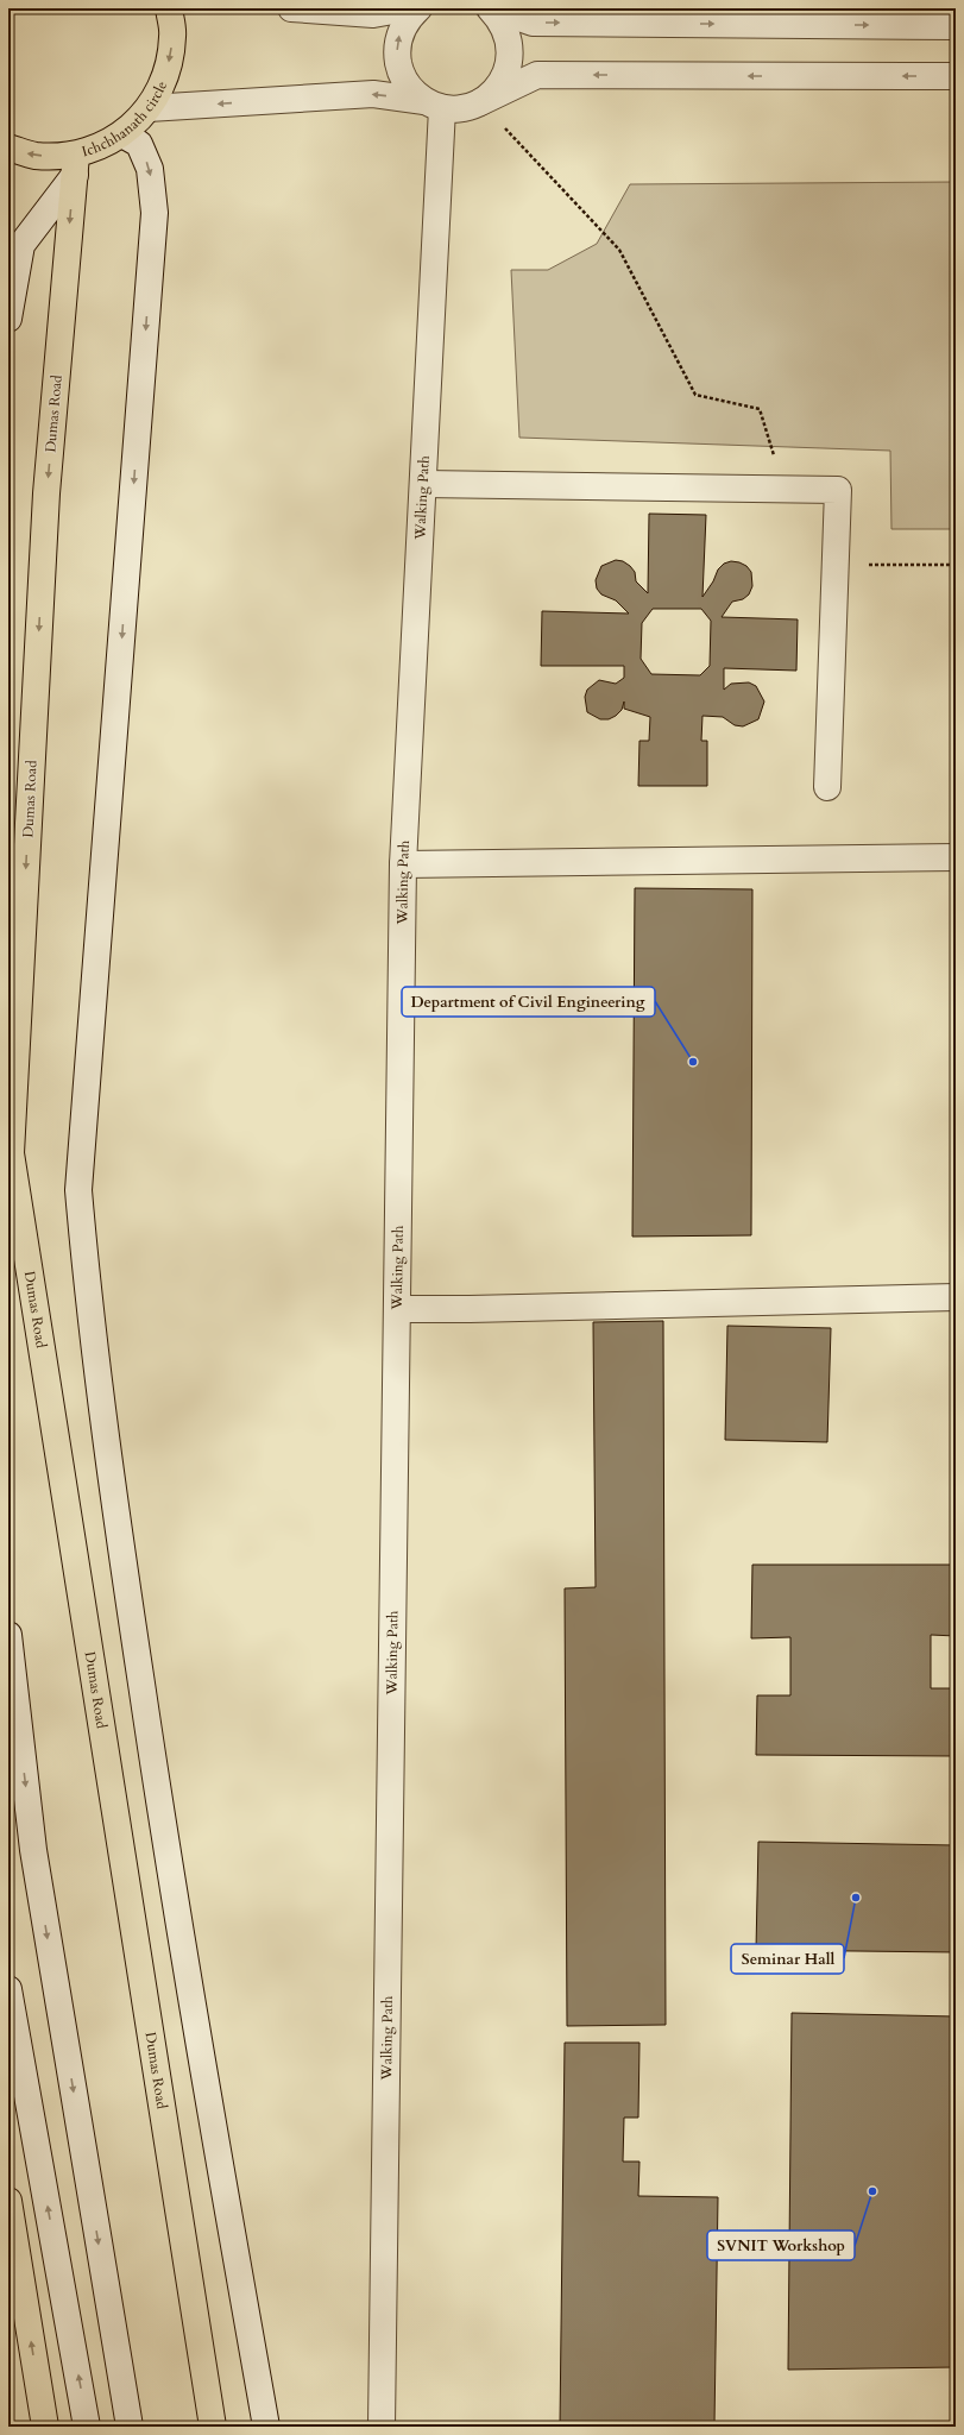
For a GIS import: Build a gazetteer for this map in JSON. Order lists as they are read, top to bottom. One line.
{"streets":{"main road":["Ichchhanath circle","Dumas Road"],"street":["Walking Path"]},"crossings":[["Ichchhanath circle","Dumas Road"]],"one_way":["Dumas Road"],"places":["Department of Civil Engineering","Seminar Hall","SVNIT Workshop"]}
